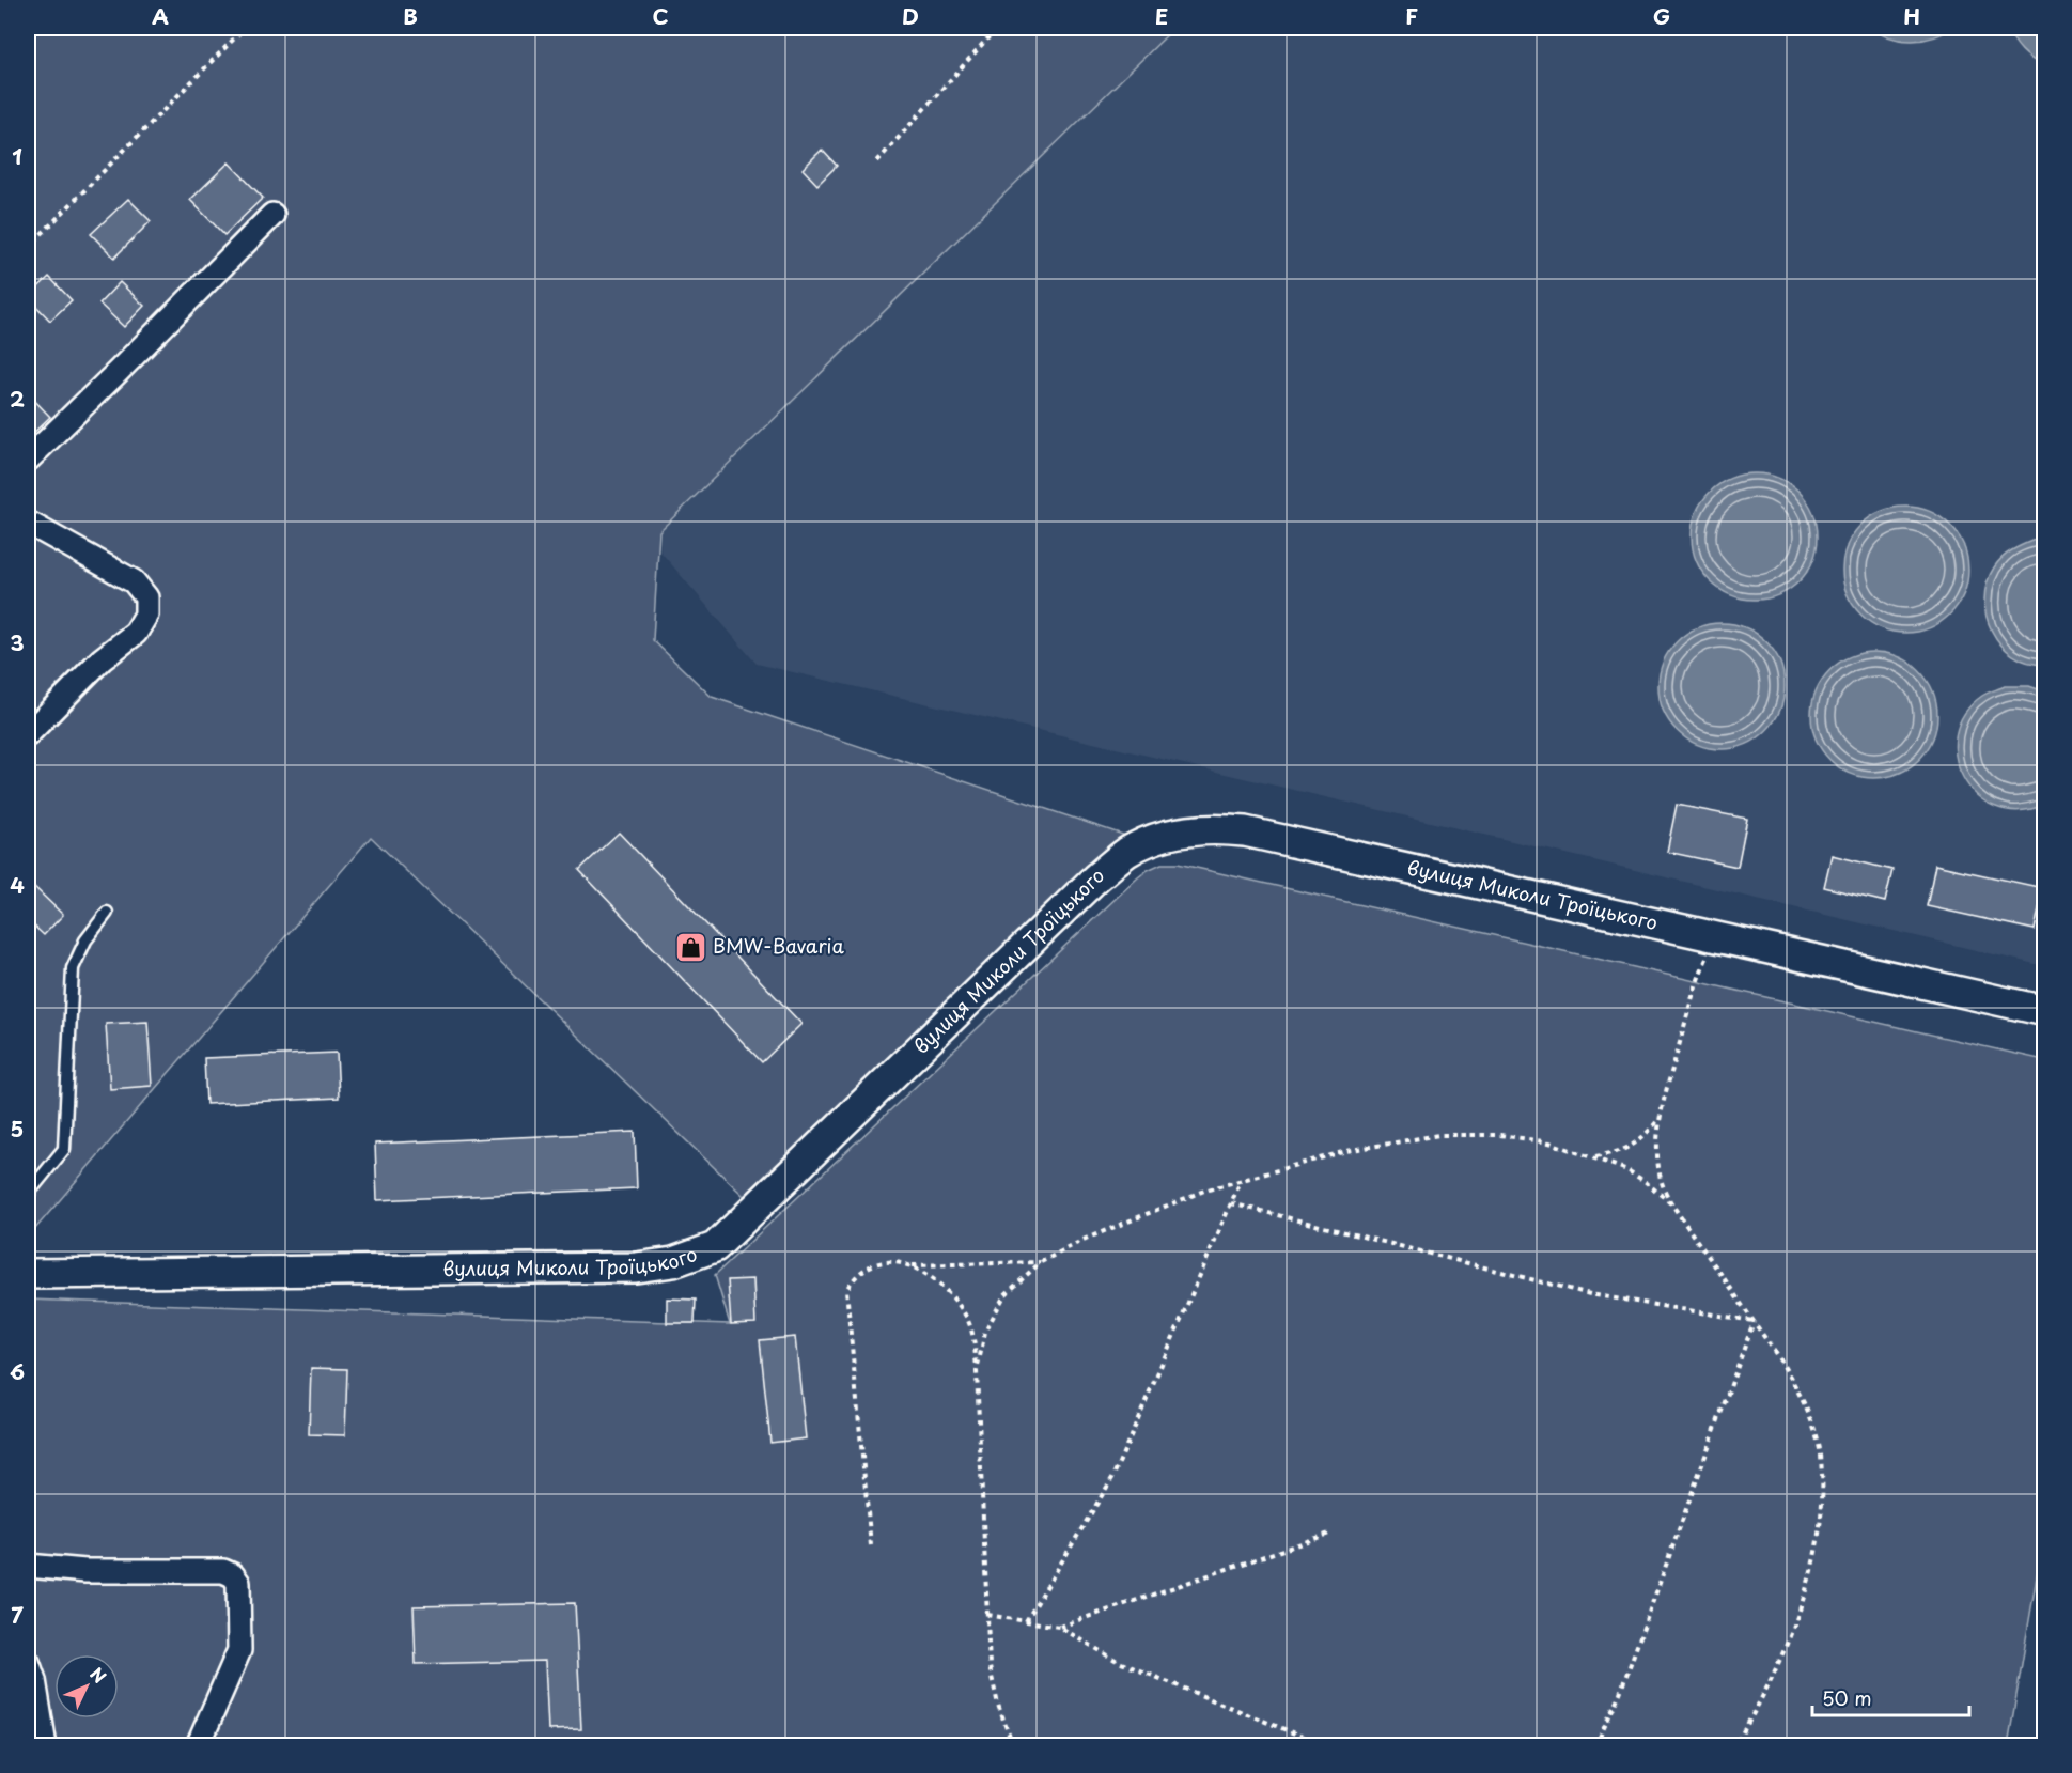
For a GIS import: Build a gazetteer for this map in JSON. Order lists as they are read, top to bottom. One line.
{"streets":{"street":["вулиця Миколи Троїцького"]},"places":{"shop":["BMW-Bavaria"]},"scale_bar":"50 m","north":"top right","grid":{"columns":["A","B","C","D","E","F","G","H"],"rows":["1","2","3","4","5","6","7"]}}
